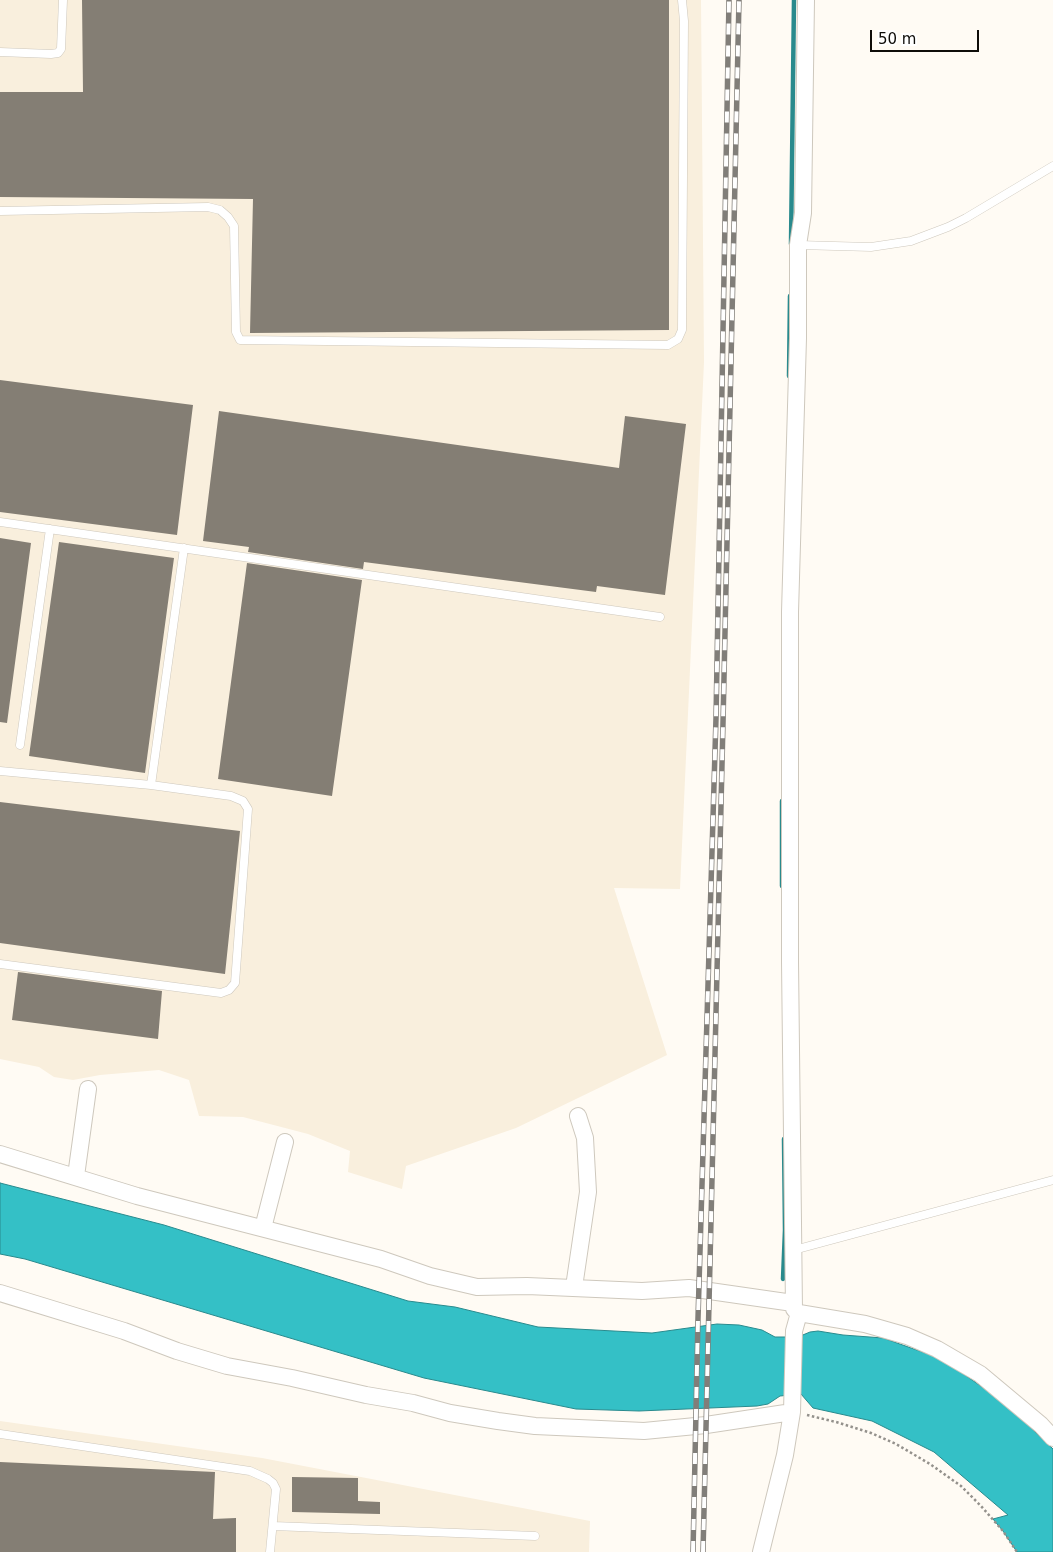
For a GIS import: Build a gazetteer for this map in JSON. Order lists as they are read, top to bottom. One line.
{"scale_bar":"50 m"}
